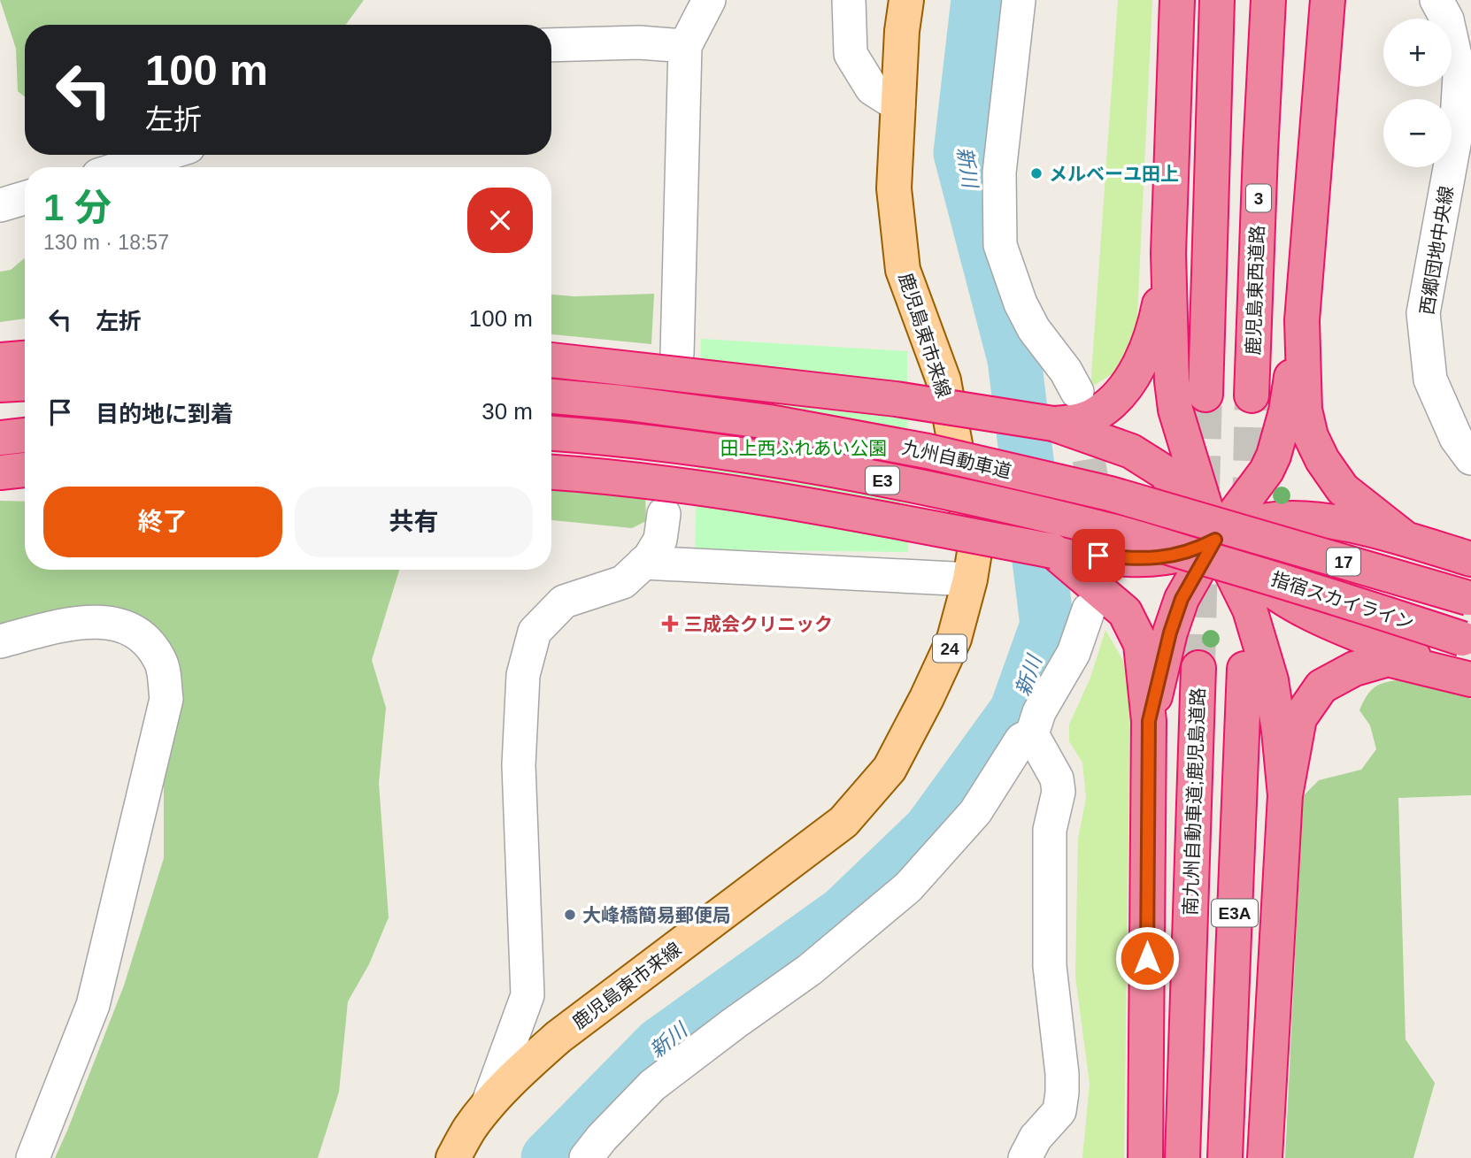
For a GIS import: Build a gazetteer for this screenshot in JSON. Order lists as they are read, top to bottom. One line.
{"streets":{"highway":["3","鹿児島東西道路","九州自動車道","E3","17","指宿スカイライン","南九州自動車道;鹿児島道路","E3A"],"main road":["鹿児島東市来線","24"],"street":["西郷団地中央線"]},"crossings":[["九州自動車道","指宿スカイライン"]],"water":["新川"],"parks":["田上西ふれあい公園"],"places":{"other":["メルベーユ田上","大峰橋簡易郵便局"],"health":["三成会クリニック"]},"page":{"map_buttons":["+","−"],"turn":["100 m","左折"],"heading":["1 分","130 m · 18:57"],"list":[{"name":"左折","value":"100 m"},{"name":"目的地に到着","value":"30 m"}],"buttons":["終了","共有"]}}
